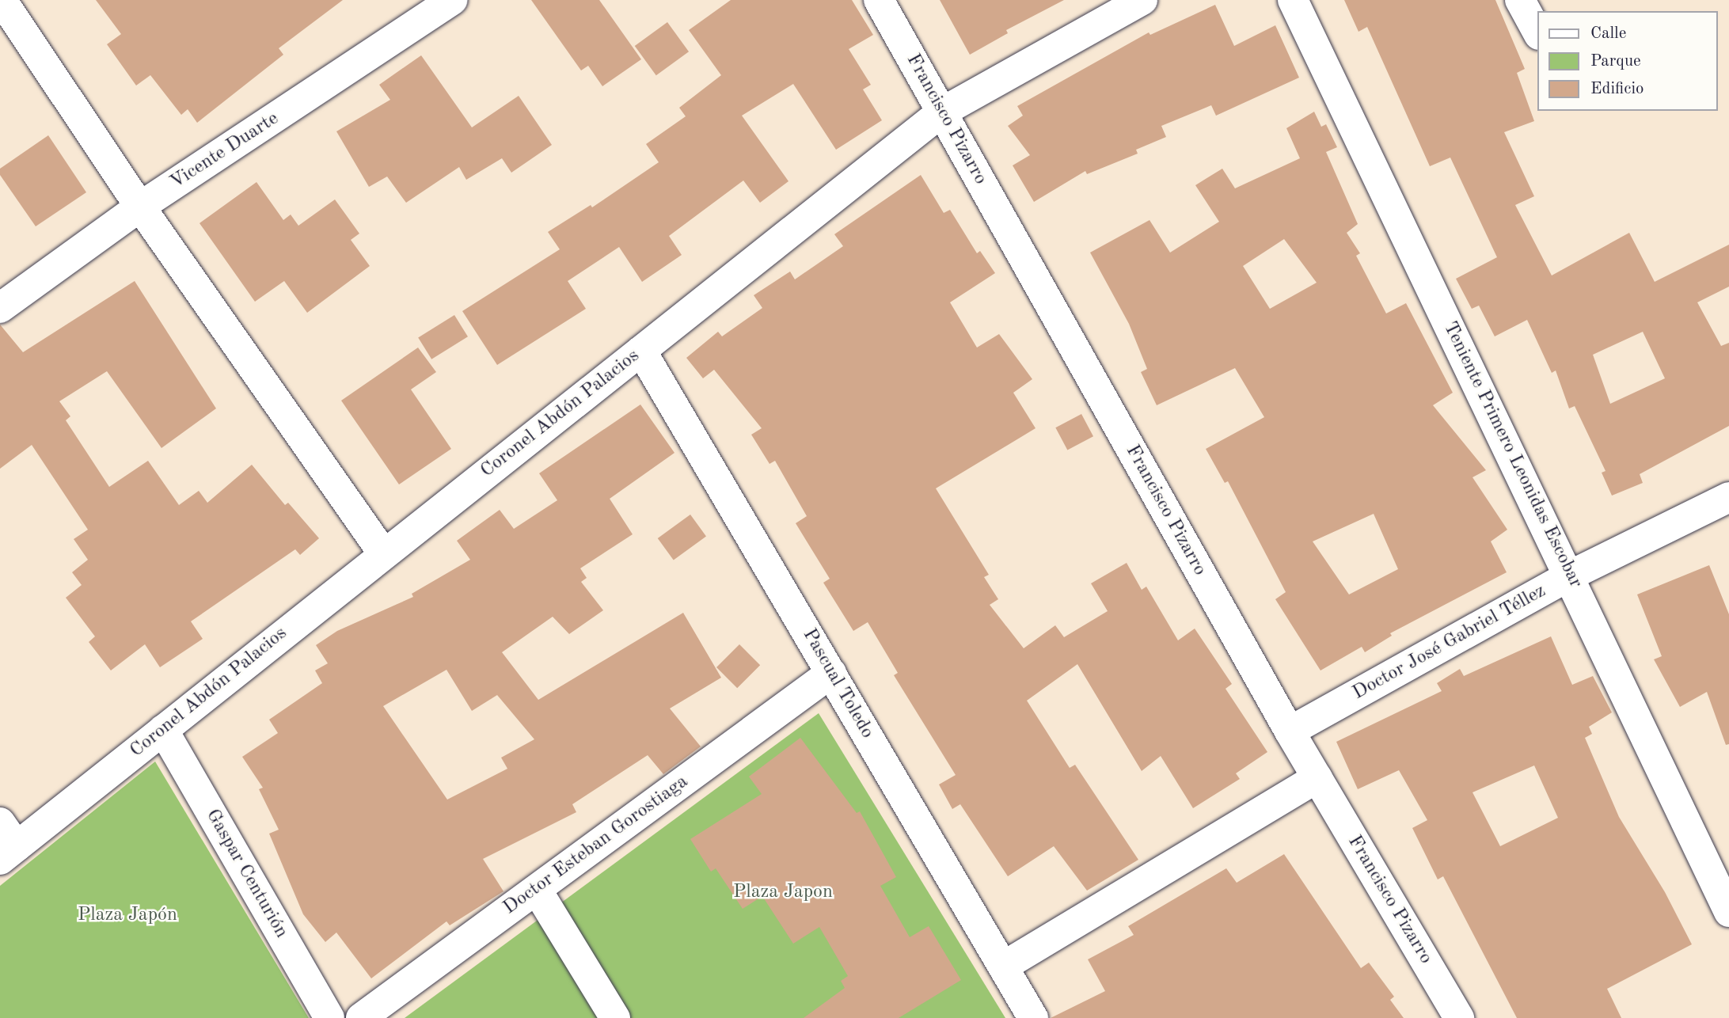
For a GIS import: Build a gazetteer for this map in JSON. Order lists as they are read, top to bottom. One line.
{"streets":{"street":["Francisco Pizarro","Vicente Duarte","Coronel Abdón Palacios","Teniente Primero Leonidas Escobar","Doctor José Gabriel Téllez","Pascual Toledo","Doctor Esteban Gorostiaga","Gaspar Centurión"]},"crossings":[["Francisco Pizarro","Coronel Abdón Palacios"],["Francisco Pizarro","Doctor José Gabriel Téllez"],["Coronel Abdón Palacios","Pascual Toledo"],["Coronel Abdón Palacios","Gaspar Centurión"],["Teniente Primero Leonidas Escobar","Doctor José Gabriel Téllez"],["Pascual Toledo","Doctor Esteban Gorostiaga"]],"parks":["Plaza Japon","Plaza Japón"],"legend":["Calle","Parque","Edificio"]}
